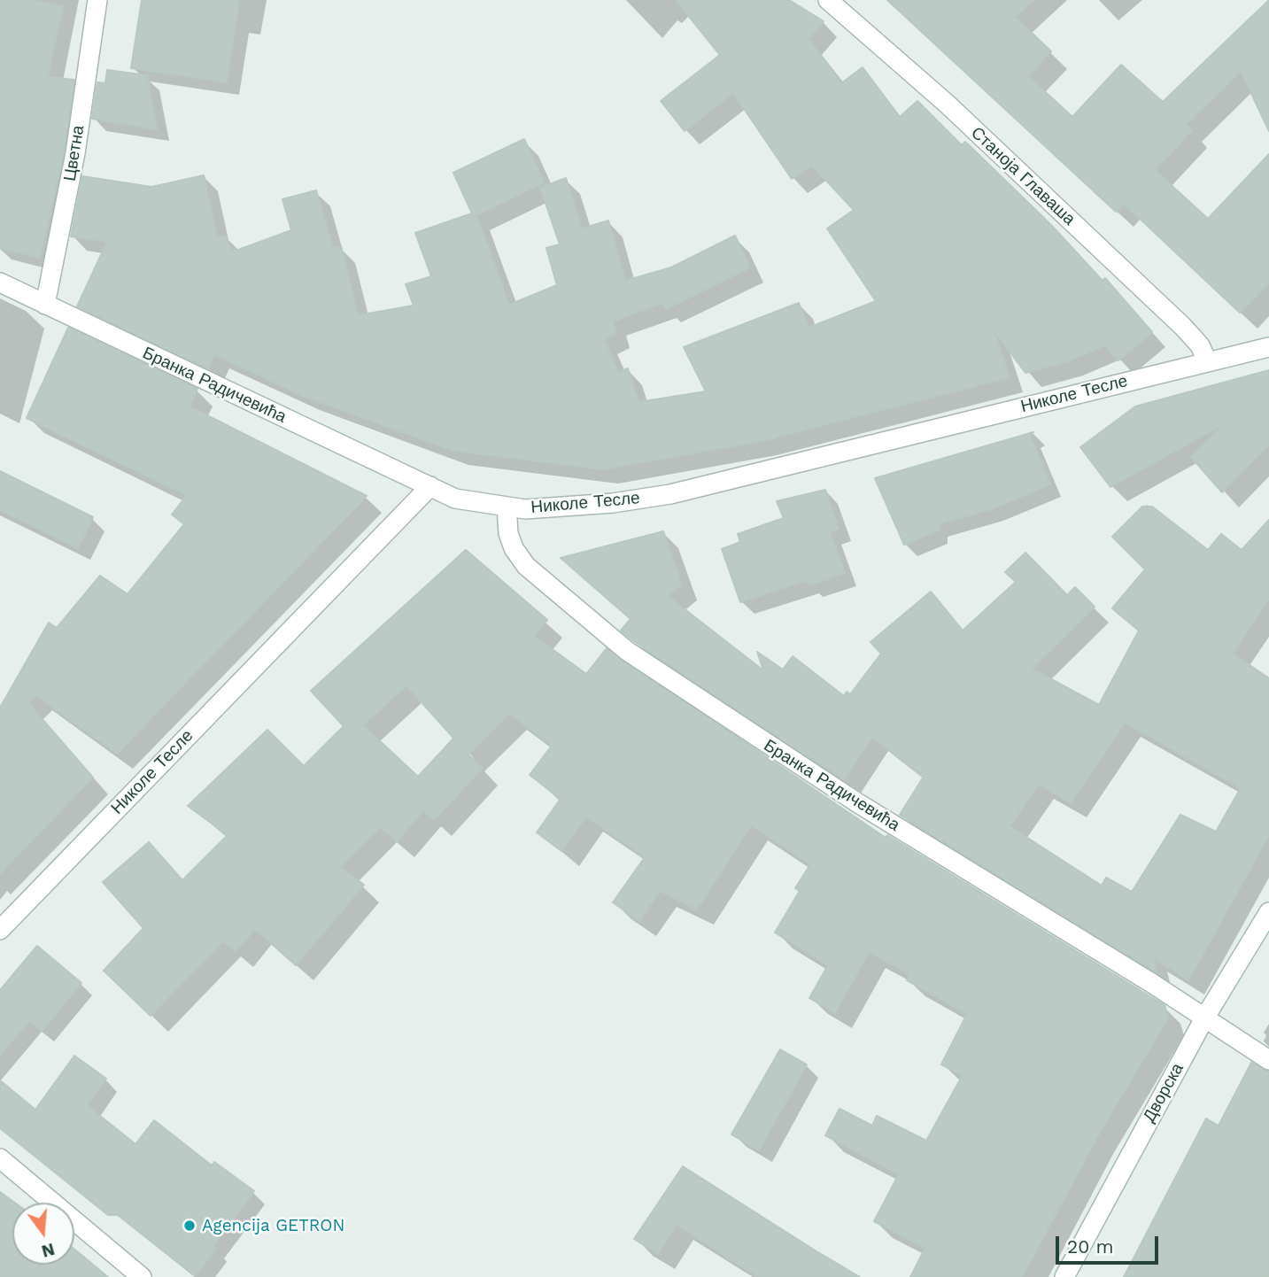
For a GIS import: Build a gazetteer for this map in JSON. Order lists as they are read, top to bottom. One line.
{"streets":{"street":["Цветна","Станоја Главаша","Бранка Радичевића","Николе Тесле","Дворска"]},"crossings":[["Цветна","Бранка Радичевића"],["Станоја Главаша","Николе Тесле"],["Бранка Радичевића","Николе Тесле"],["Бранка Радичевића","Дворска"]],"places":["Agencija GETRON"],"scale_bar":"20 m","north":"bottom"}
